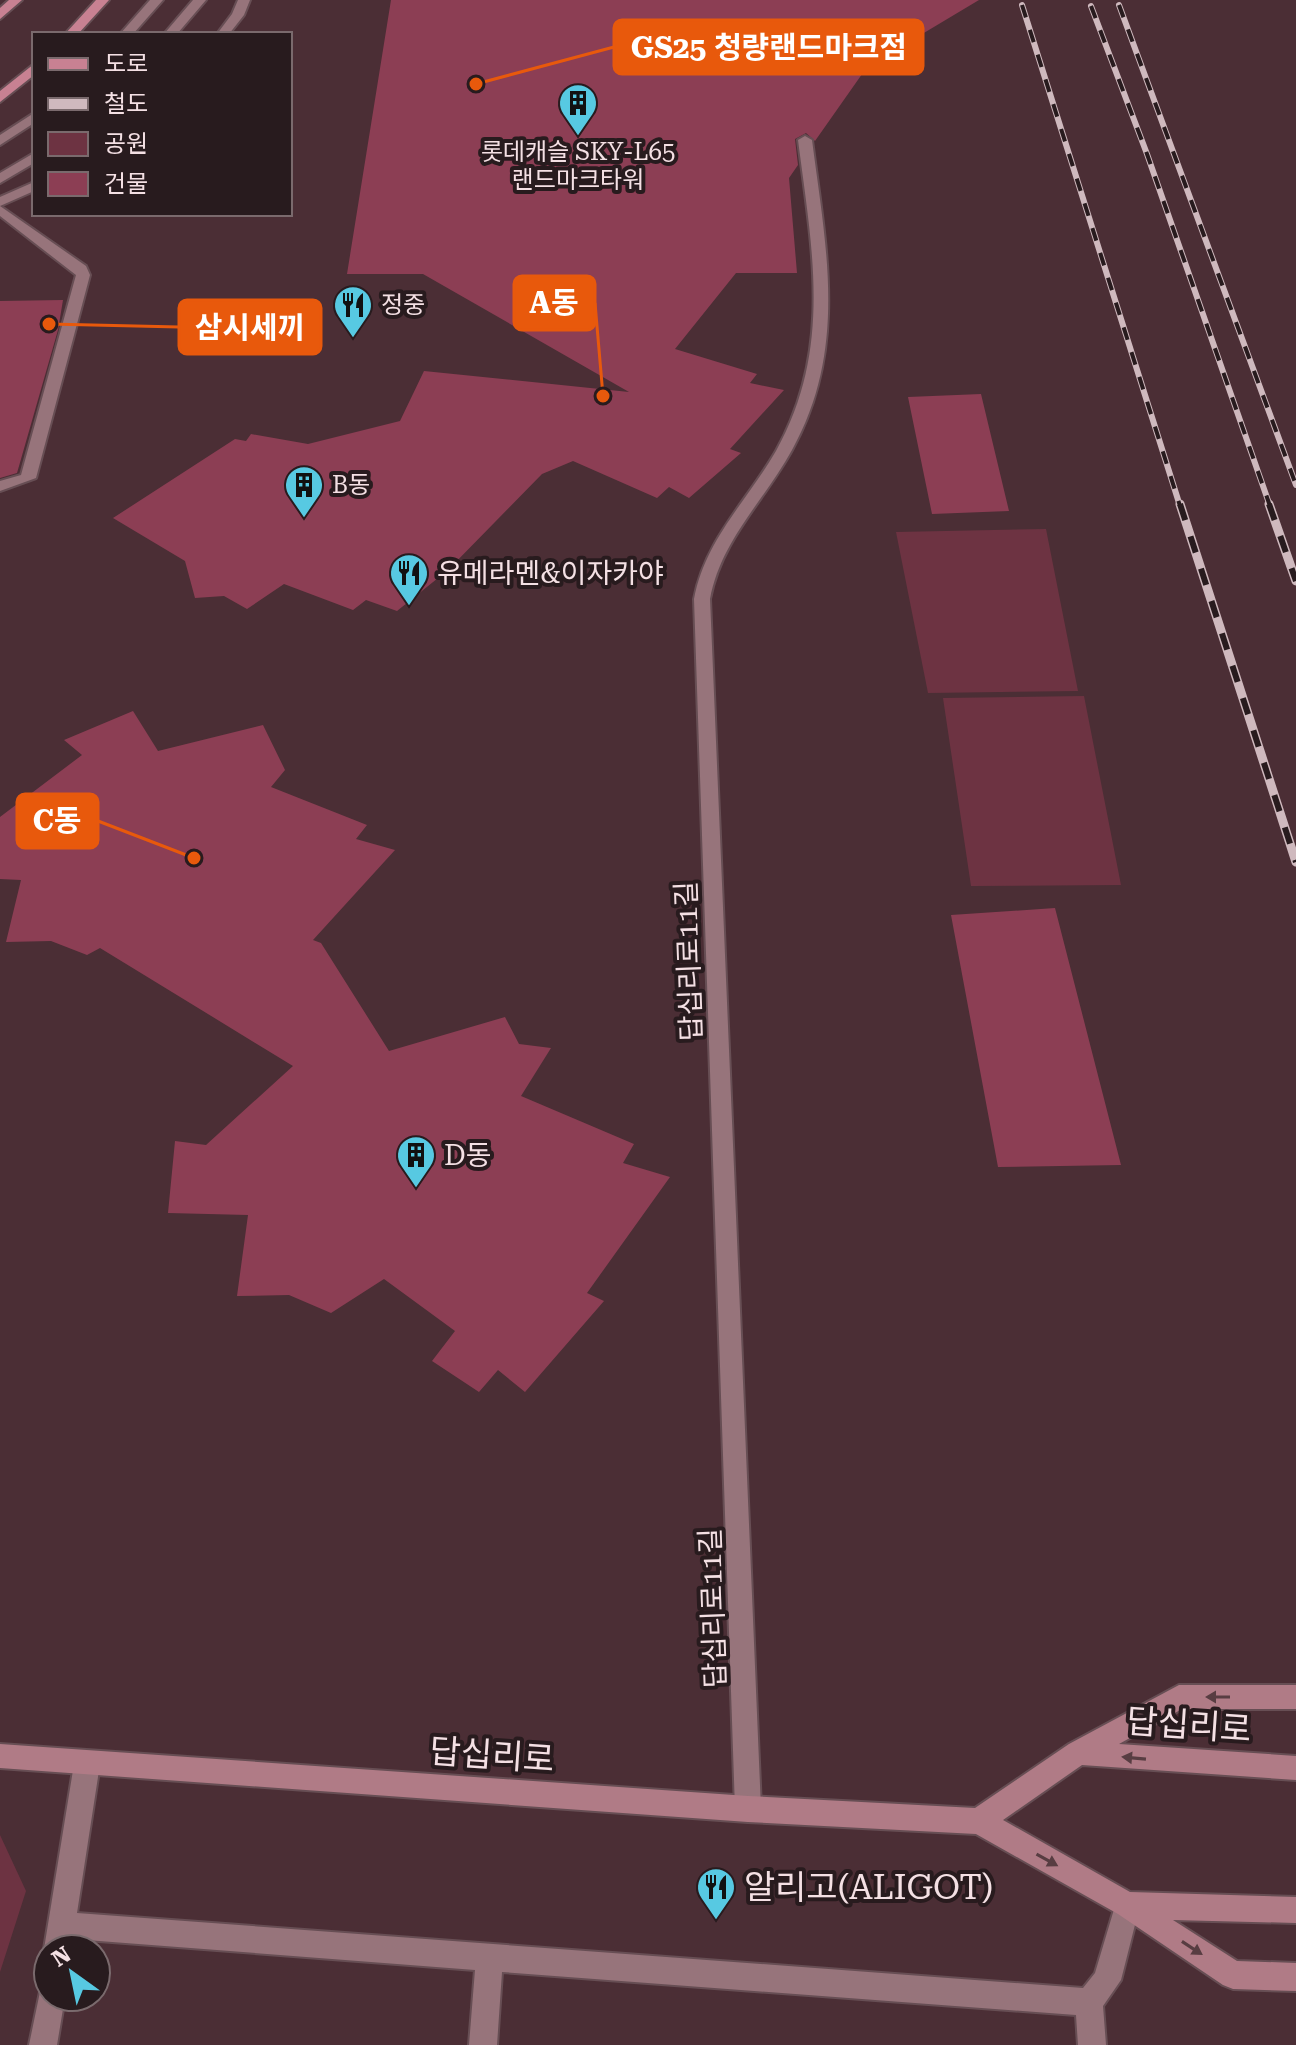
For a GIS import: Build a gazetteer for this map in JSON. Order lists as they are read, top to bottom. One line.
{"streets":{"main road":["답십리로"],"street":["답십리로11길"]},"crossings":[["답십리로11길","답십리로"]],"places":{"other":["GS25 청량랜드마크점","삼시세끼","A동","C동"],"building":["롯데캐슬 SKY-L65 랜드마크타워","B동","D동"],"restaurant":["정중","유메라멘&이자카야","알리고(ALIGOT)"]},"legend":["도로","철도","공원","건물"],"north":"top left"}
